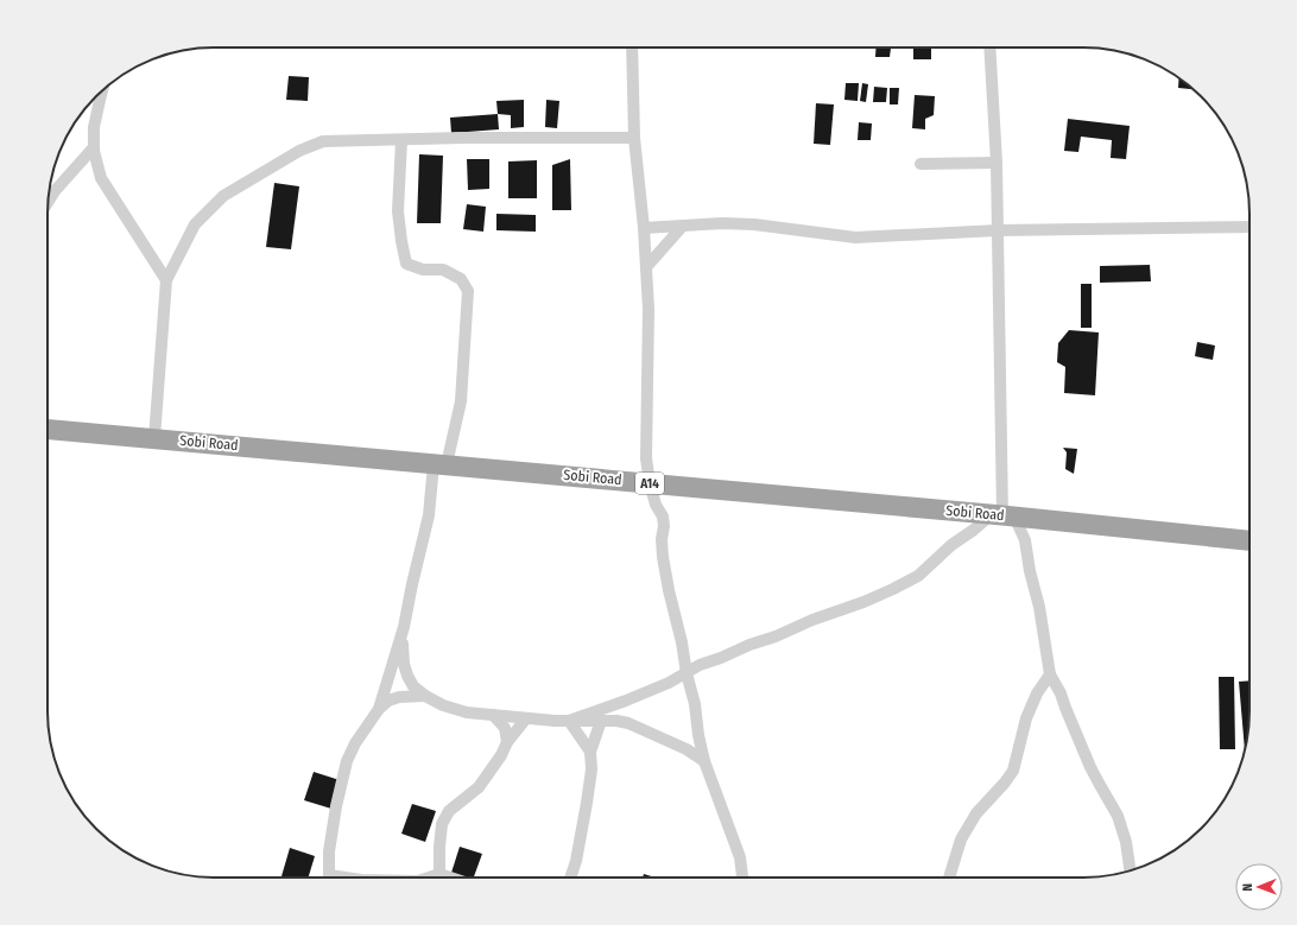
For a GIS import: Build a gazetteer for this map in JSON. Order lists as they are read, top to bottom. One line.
{"streets":{"highway":["Sobi Road","A14"]},"north":"left"}
